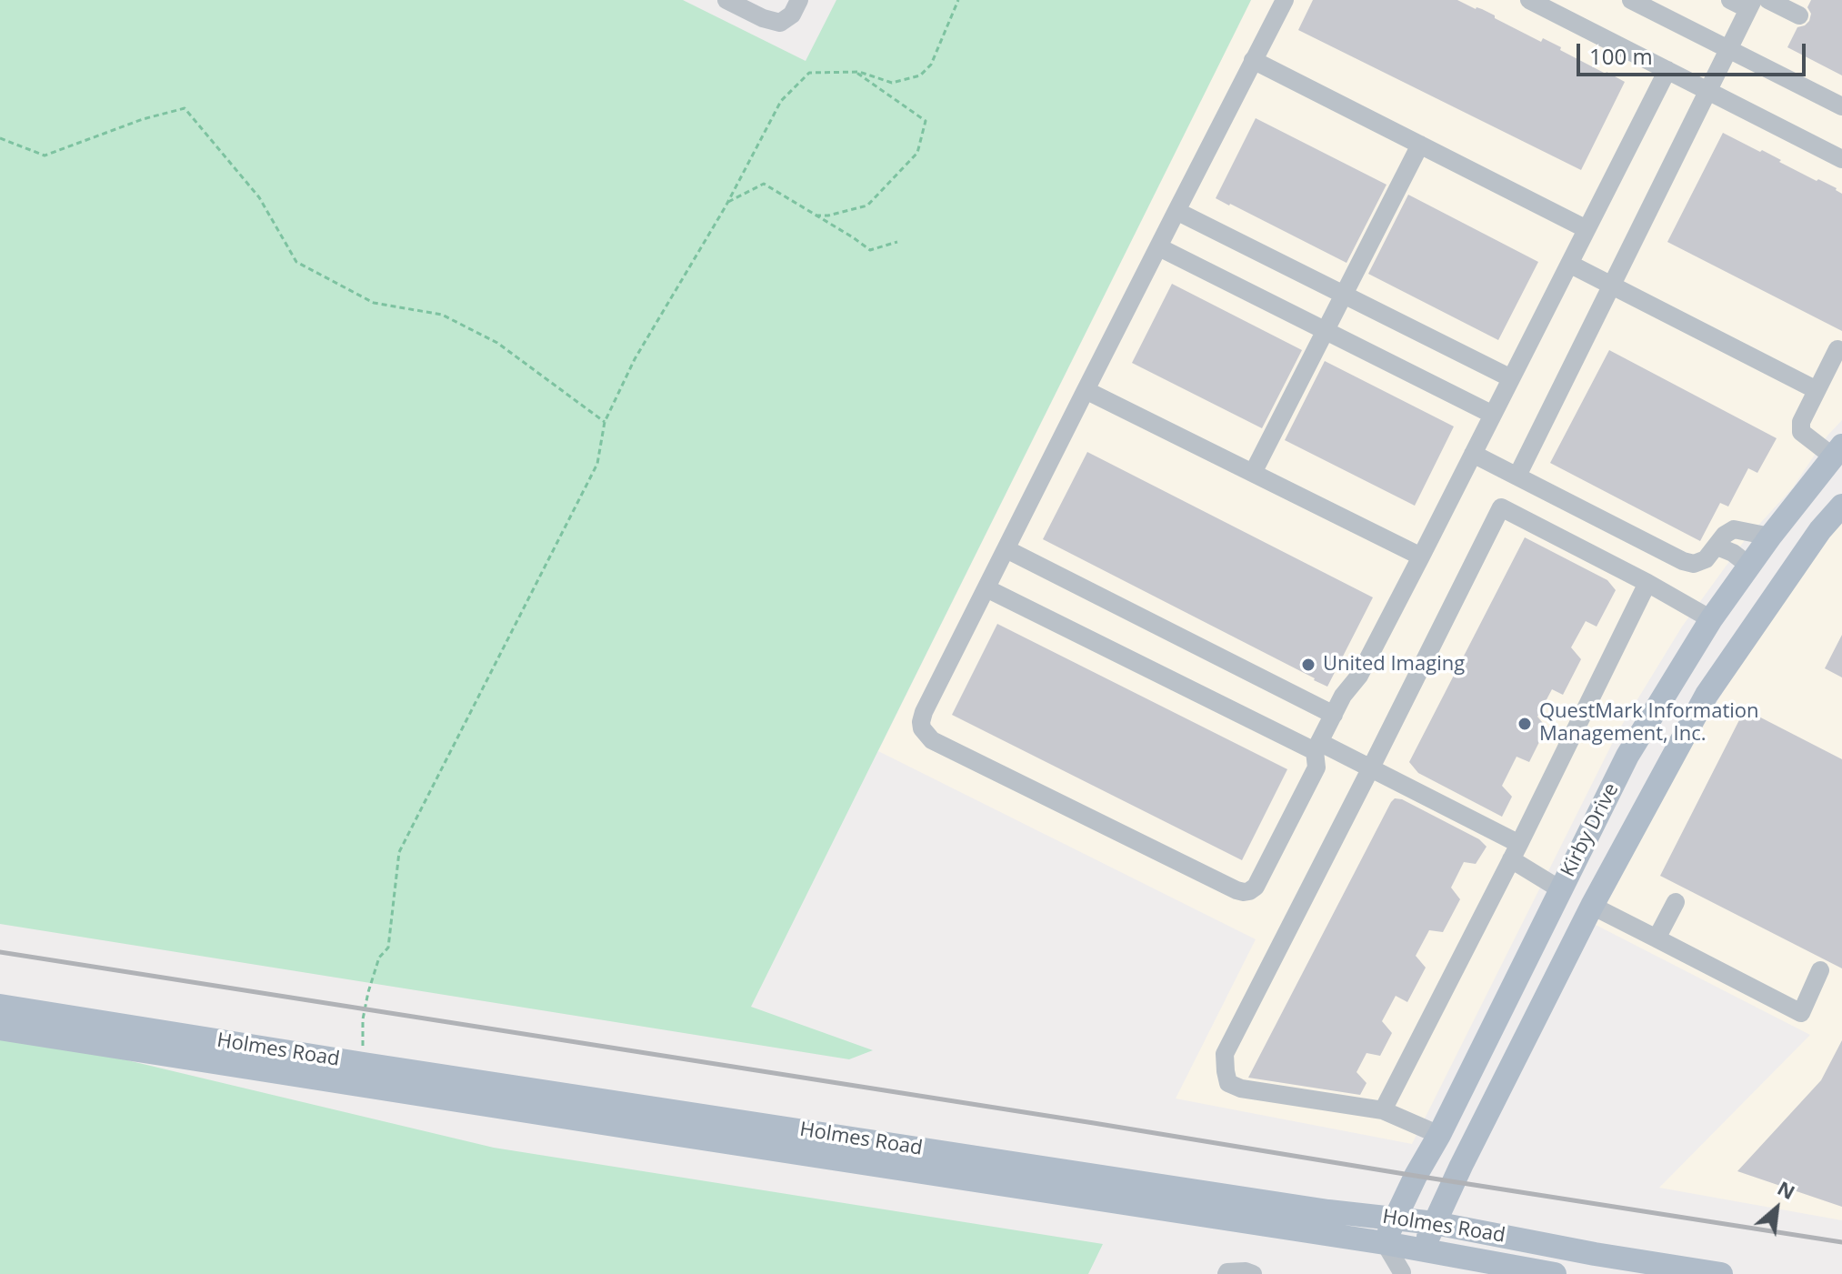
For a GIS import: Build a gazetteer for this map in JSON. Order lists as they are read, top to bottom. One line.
{"streets":{"main road":["Kirby Drive","Holmes Road"]},"crossings":[["Kirby Drive","Holmes Road"]],"places":["United Imaging","QuestMark Information Management, Inc."],"scale_bar":"100 m","north":"top right"}
